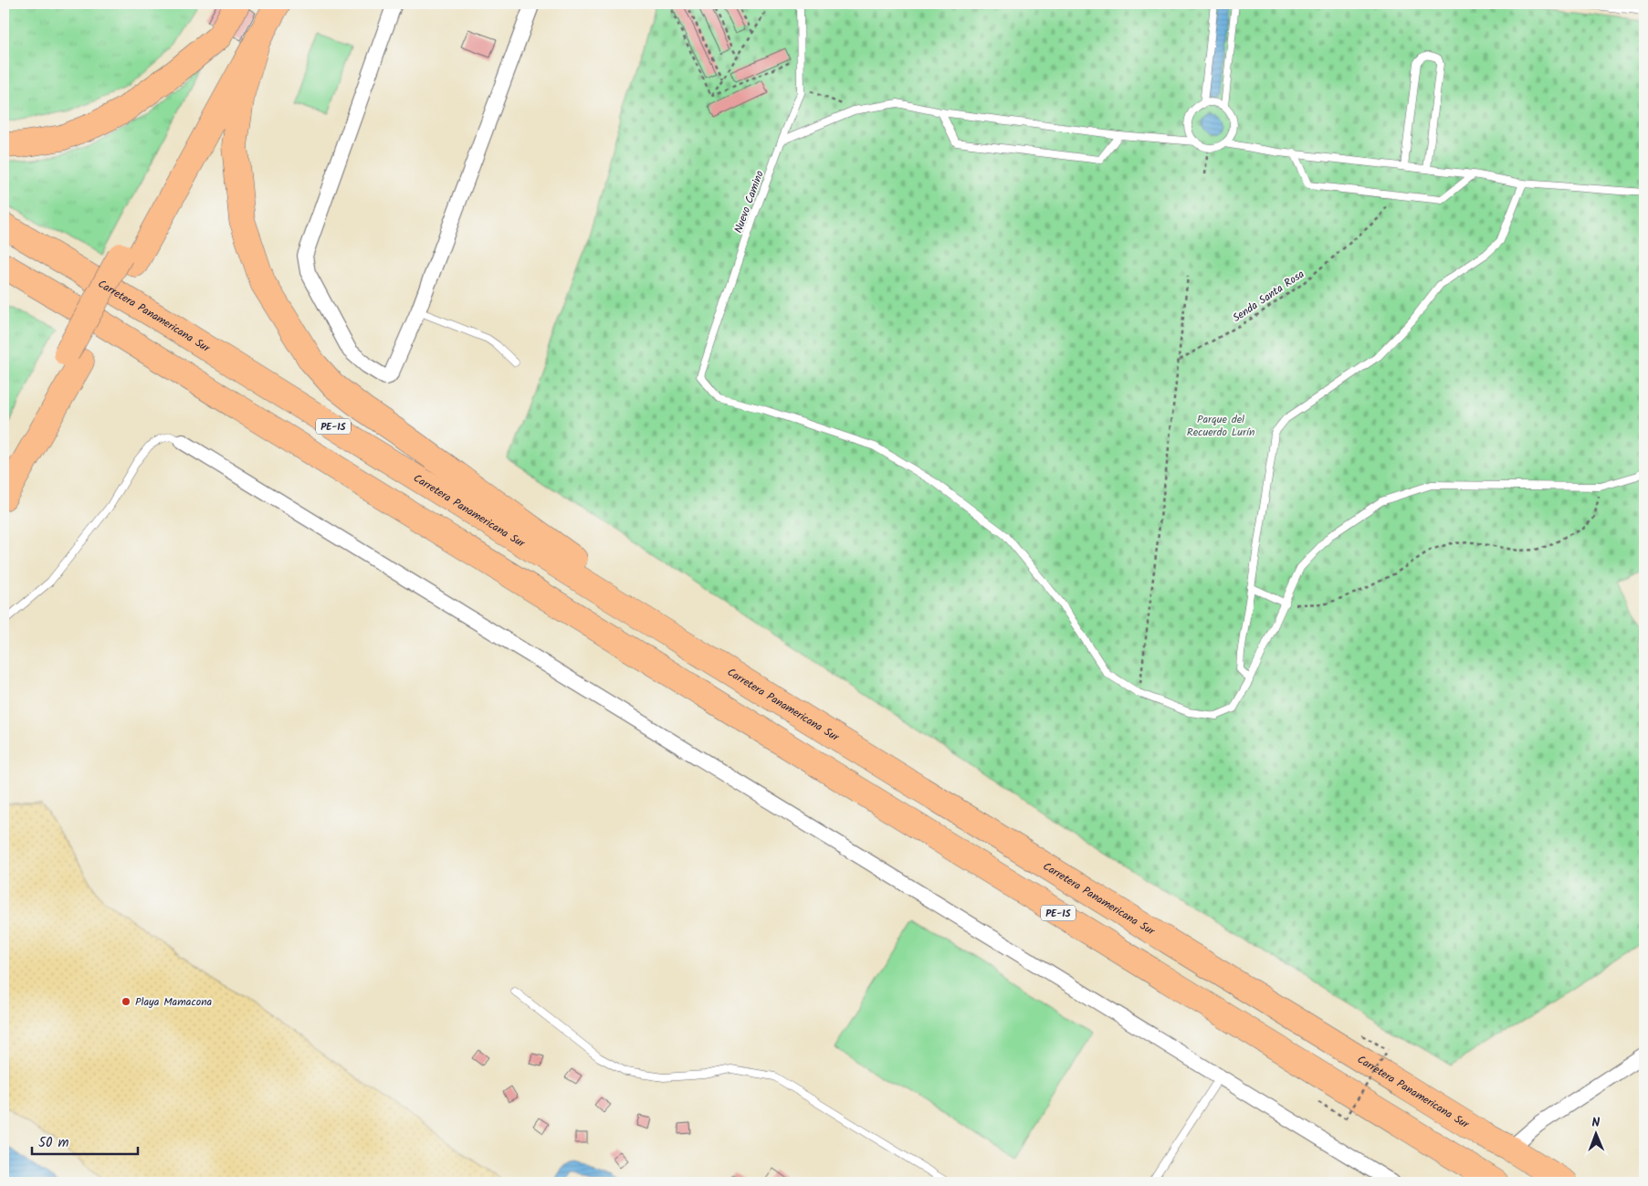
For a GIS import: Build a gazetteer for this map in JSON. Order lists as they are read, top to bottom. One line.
{"streets":{"highway":["Carretera Panamericana Sur","PE-1S"],"lane":["Nuevo Camino"],"path":["Senda Santa Rosa"]},"parks":["Parque del Recuerdo Lurín"],"places":["Playa Mamacona"],"scale_bar":"50 m","north":"top"}
